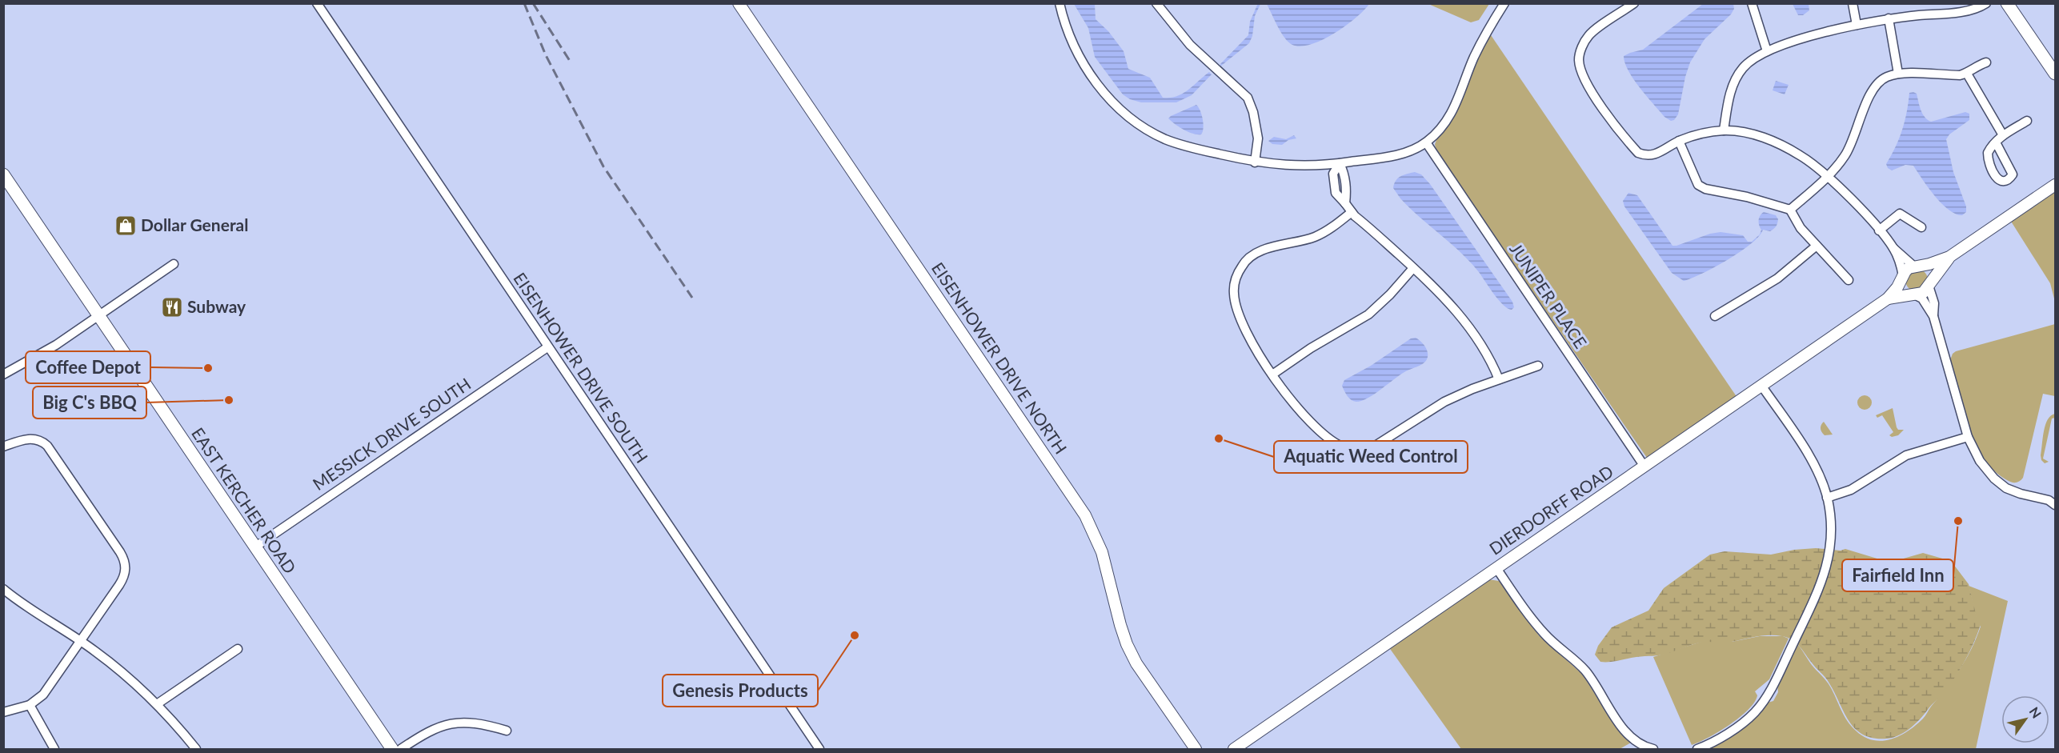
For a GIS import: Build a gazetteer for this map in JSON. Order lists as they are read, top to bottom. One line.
{"streets":{"main road":["EAST KERCHER ROAD"],"street":["JUNIPER PLACE","EISENHOWER DRIVE NORTH","EISENHOWER DRIVE SOUTH","MESSICK DRIVE SOUTH","DIERDORFF ROAD"]},"crossings":[["JUNIPER PLACE","DIERDORFF ROAD"],["EISENHOWER DRIVE SOUTH","MESSICK DRIVE SOUTH"],["MESSICK DRIVE SOUTH","EAST KERCHER ROAD"]],"places":{"shop":["Dollar General"],"restaurant":["Subway"],"other":["Coffee Depot","Big C's BBQ","Aquatic Weed Control","Fairfield Inn","Genesis Products"]},"north":"top right"}
